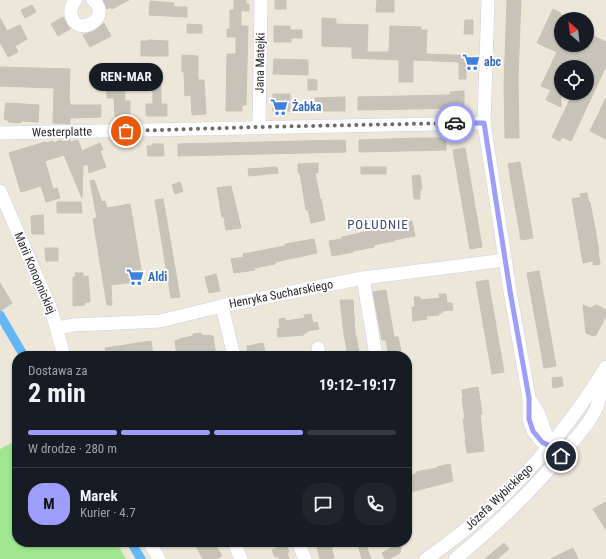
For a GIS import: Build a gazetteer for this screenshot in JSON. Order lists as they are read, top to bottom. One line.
{"streets":{"street":["Jana Matejki","Westerplatte","Marii Konopnickiej","Henryka Sucharskiego","Józefa Wybickiego"]},"crossings":[["Jana Matejki","Westerplatte"],["Marii Konopnickiej","Henryka Sucharskiego"]],"districts":["POŁUDNIE"],"places":{"supermarket":["abc","Żabka","Aldi"],"other":["REN-MAR"]},"north":"top left","page":{"bubble":"REN-MAR","heading":["2 min","Dostawa za","19:12–19:17"],"panel":["Marek","Kurier · 4.7"],"bar":"W drodze · 280 m","round":"M"}}
